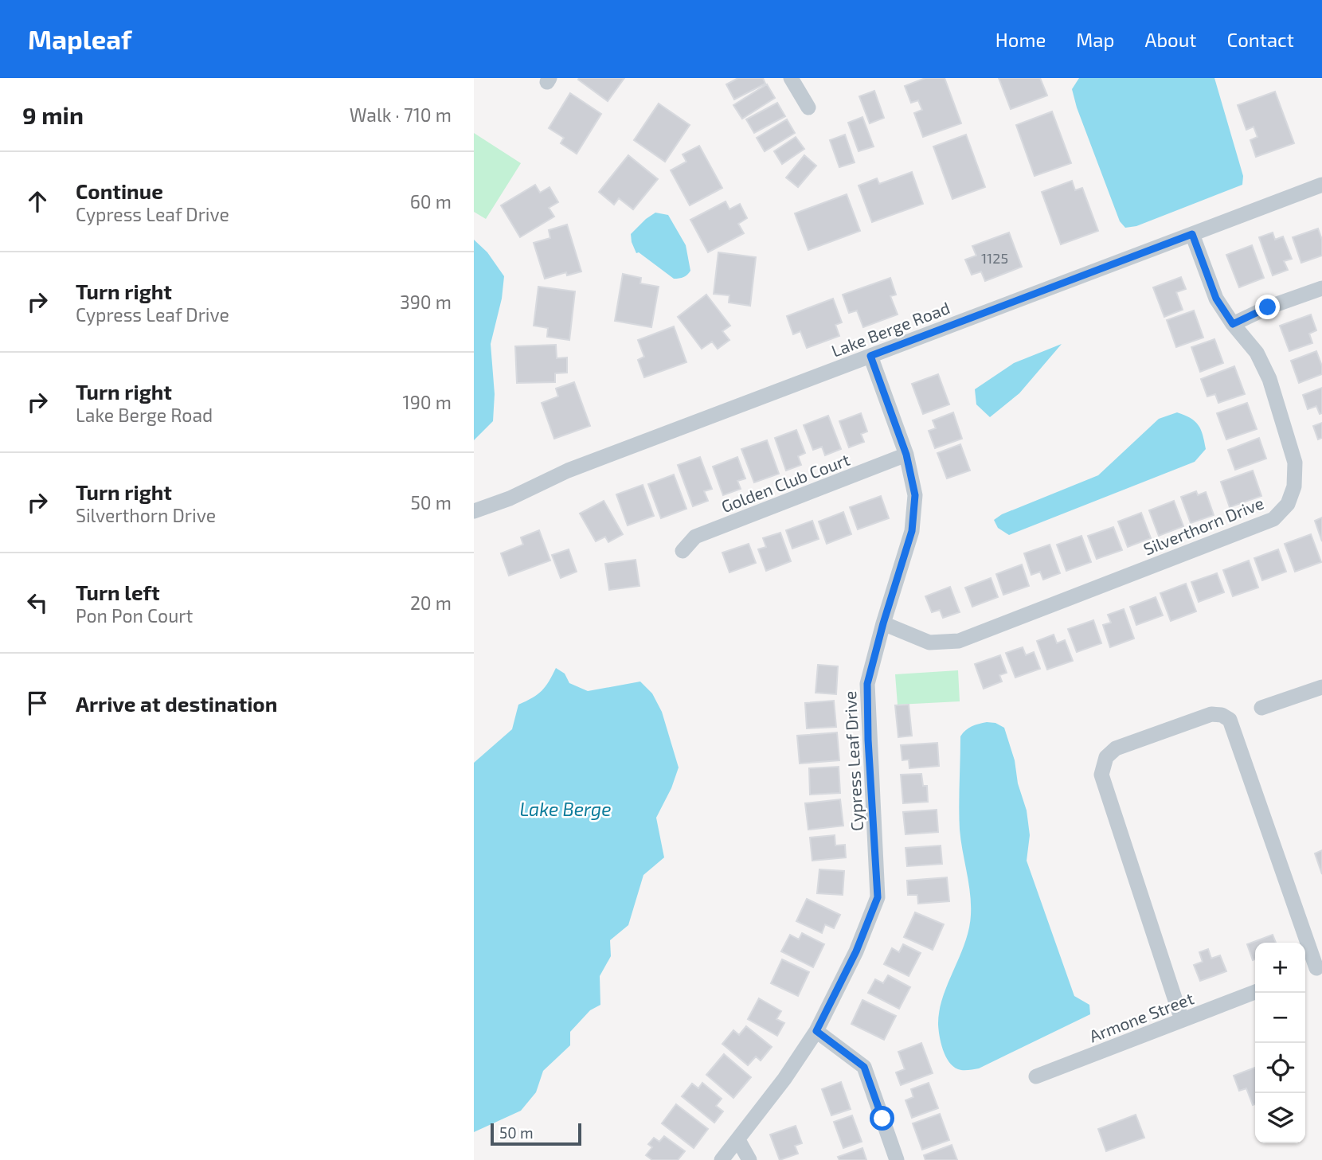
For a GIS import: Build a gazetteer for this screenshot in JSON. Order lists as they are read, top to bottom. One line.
{"streets":{"street":["Lake Berge Road","Golden Club Court","Silverthorn Drive","Cypress Leaf Drive","Armone Street"]},"crossings":[["Lake Berge Road","Silverthorn Drive"],["Lake Berge Road","Cypress Leaf Drive"],["Golden Club Court","Cypress Leaf Drive"],["Silverthorn Drive","Cypress Leaf Drive"]],"water":["Lake Berge"],"house_numbers":["1125"],"scale_bar":"50 m","page":{"header":"Mapleaf","nav":["Home","Map","About","Contact"],"heading":["9 min","Walk · 710 m"],"list":[["Continue","Cypress Leaf Drive","60 m"],["Turn right","Cypress Leaf Drive","390 m"],["Turn right","Lake Berge Road","190 m"],["Turn right","Silverthorn Drive","50 m"],["Turn left","Pon Pon Court","20 m"],"Arrive at destination"],"map_buttons":["+","−"],"scale":"50 m"}}
